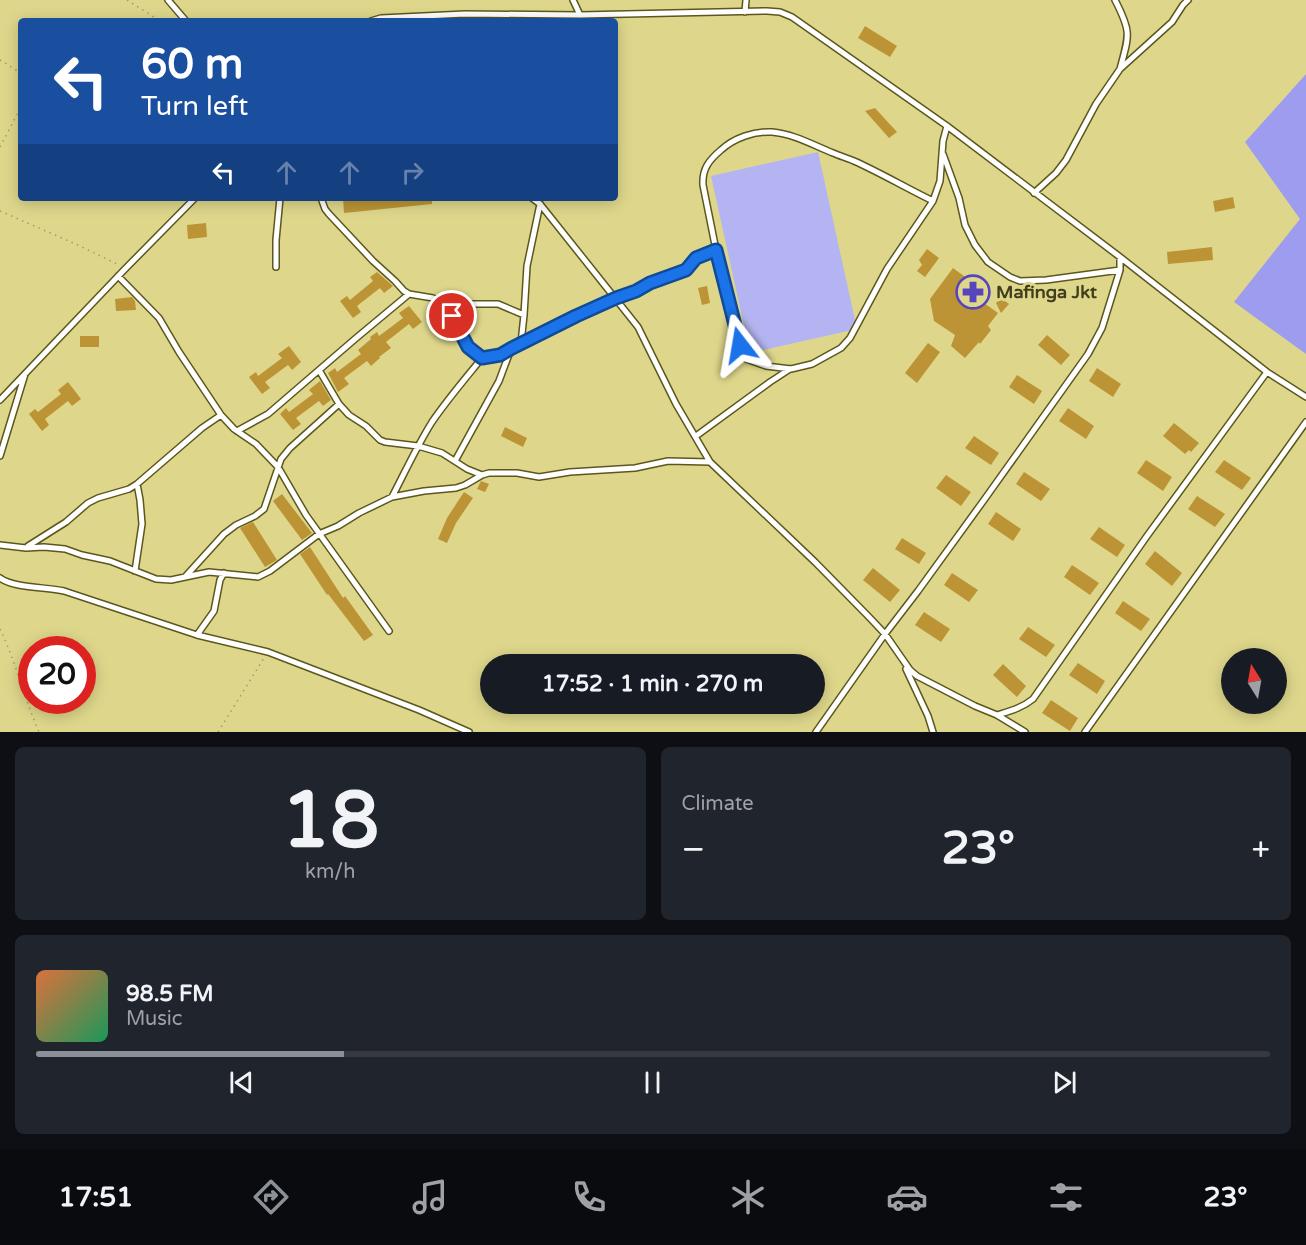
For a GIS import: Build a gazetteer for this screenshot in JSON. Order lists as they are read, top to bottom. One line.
{"places":{"pharmacy":["Mafinga Jkt"]},"north":"top","page":{"turn":["60 m","Turn left"],"limit":"20","trip":"17:52 · 1 min · 270 m","tile":[["18","km/h"],"Climate"],"heat":["−","23°","+"],"song":["98.5 FM","Music"],"tabs":["17:51","23°"]}}
